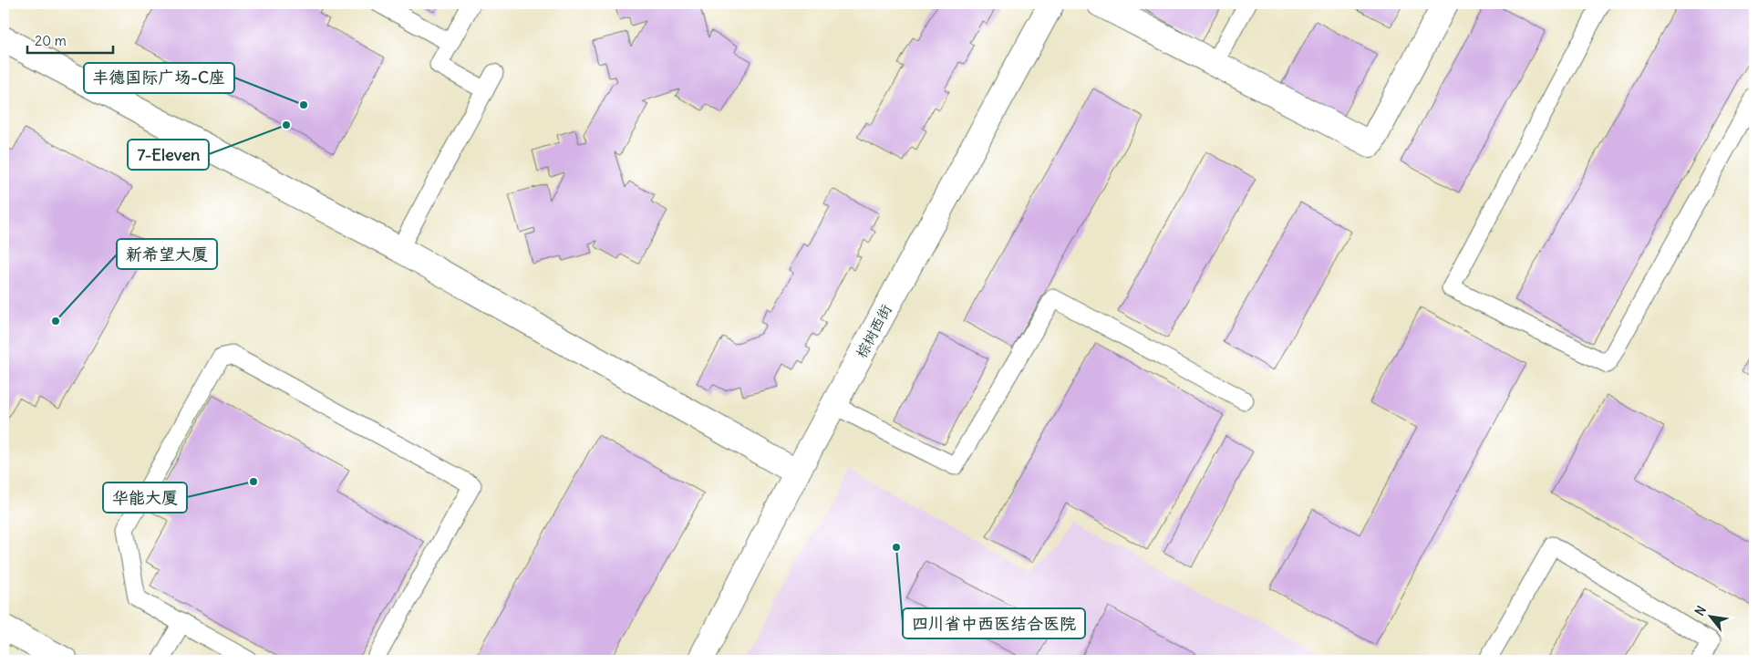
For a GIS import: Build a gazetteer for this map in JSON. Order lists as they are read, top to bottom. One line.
{"streets":{"street":["棕树西街"]},"places":["丰德国际广场-C座","7-Eleven","新希望大厦","华能大厦","四川省中西医结合医院"],"scale_bar":"20 m","north":"top left"}
